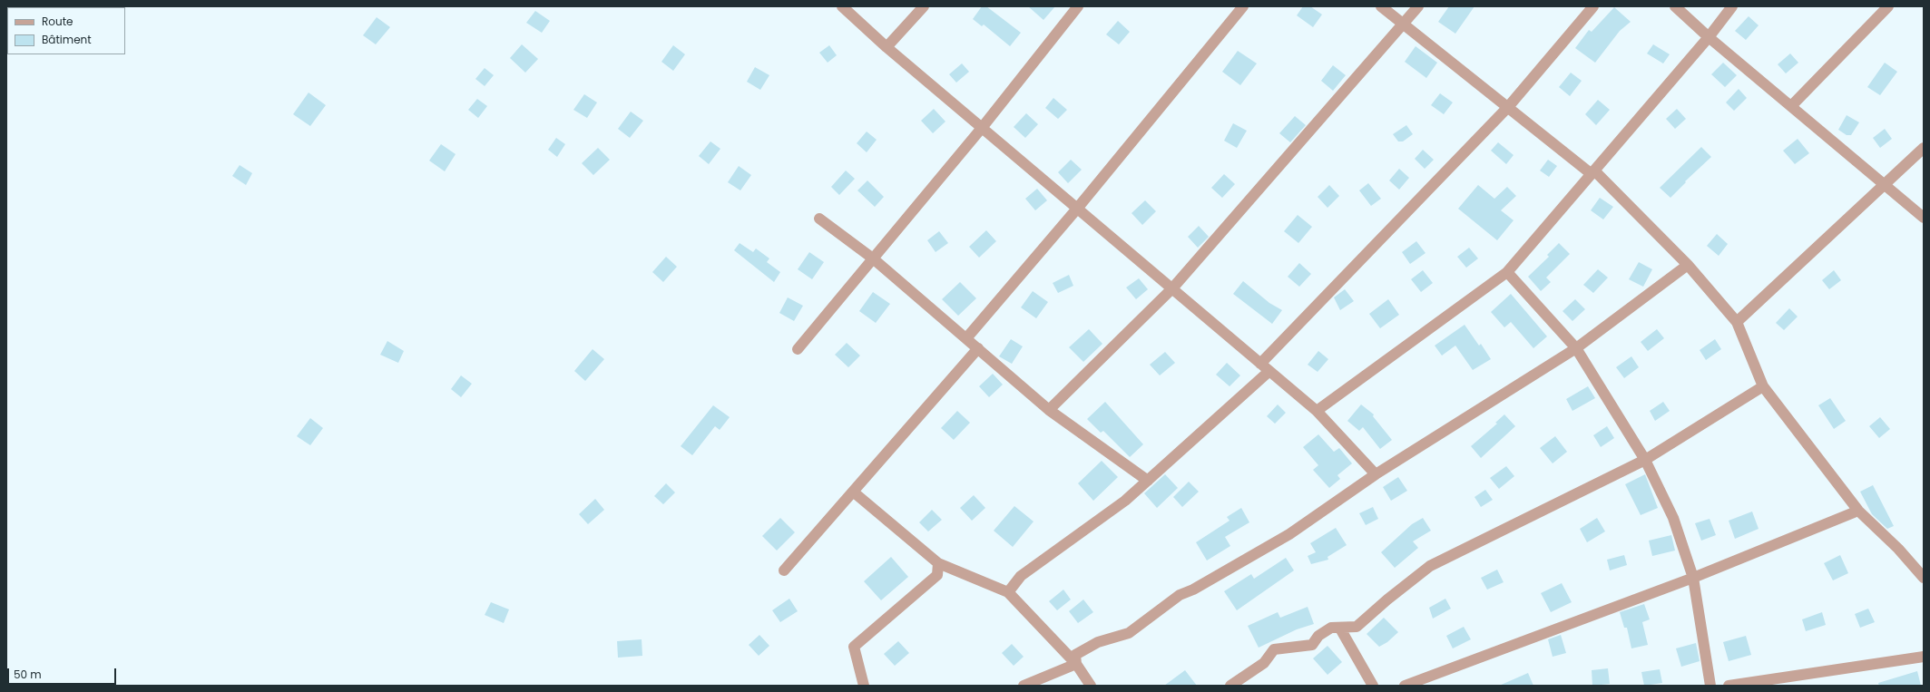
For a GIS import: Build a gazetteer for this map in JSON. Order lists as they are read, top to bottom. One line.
{"legend":["Route","Bâtiment"],"scale_bar":"50 m"}
